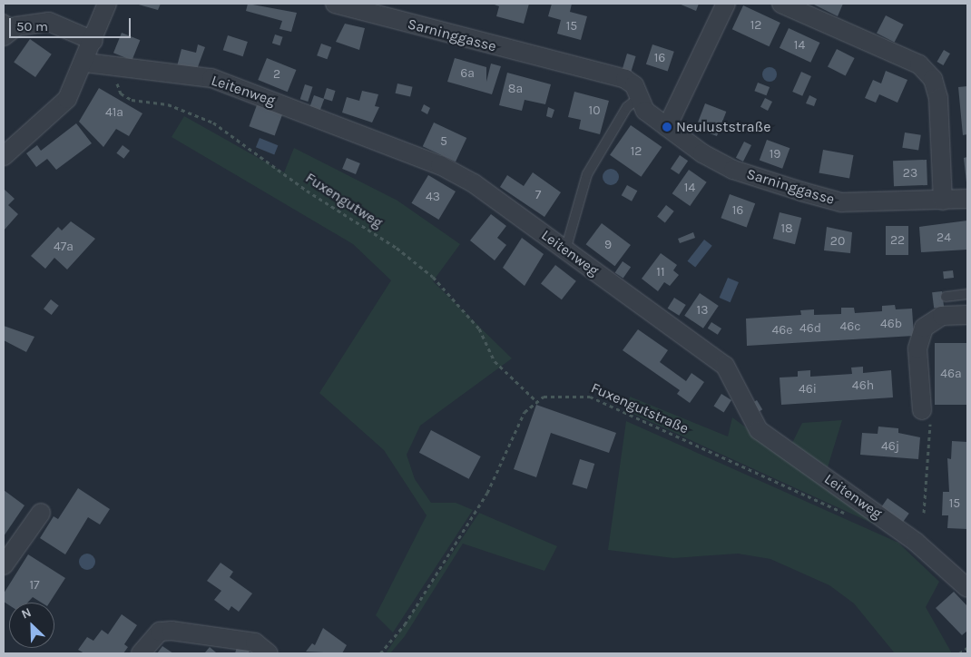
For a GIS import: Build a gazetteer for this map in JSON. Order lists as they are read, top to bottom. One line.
{"streets":{"street":["Sarninggasse","Leitenweg"],"path":["Fuxengutweg","Fuxengutstraße"]},"crossings":[["Leitenweg","Fuxengutweg"],["Fuxengutweg","Fuxengutstraße"]],"places":["Neuluststraße"],"house_numbers":["12","15","14","16","6a","2","8a","10","41a","5","12","19","23","14","7","43","16","18","24","22","20","9","47a","11","13","46b","46c","46d","46e","46a","46h","46i","46j","15","17"],"scale_bar":"50 m","north":"top left"}
